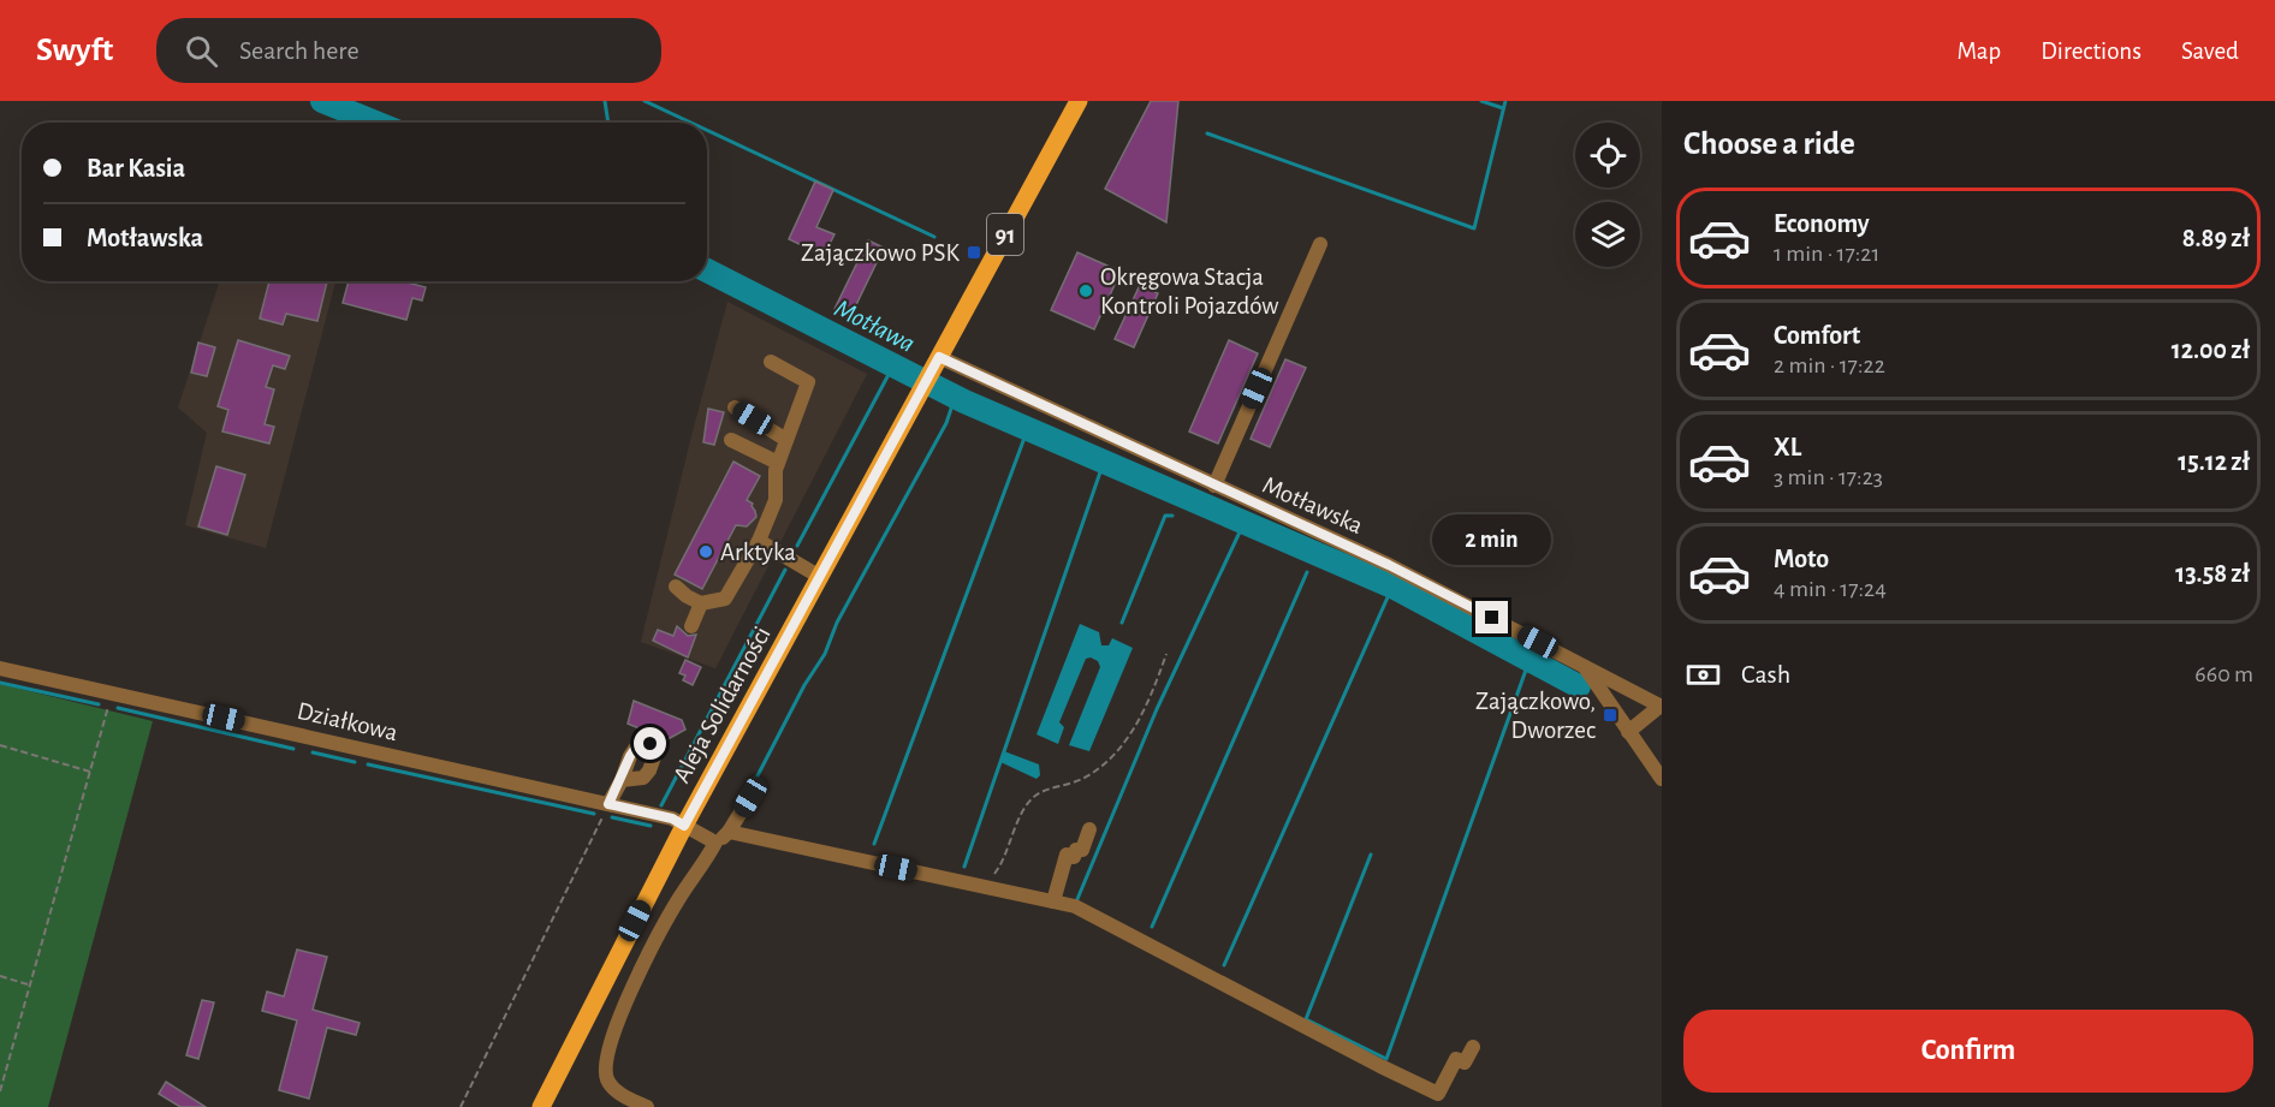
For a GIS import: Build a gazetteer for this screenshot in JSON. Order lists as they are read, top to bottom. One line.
{"streets":{"main road":["91","Aleja Solidarności"],"street":["Motławska","Działkowa"]},"crossings":[["91","Motławska"],["91","Aleja Solidarności"],["Motławska","Aleja Solidarności"],["Aleja Solidarności","Działkowa"]],"water":["Motława"],"places":{"transit":["Zajączkowo PSK","Zajączkowo, Dworzec"],"other":["Okręgowa Stacja Kontroli Pojazdów","Arktyka"]},"page":{"header":"Swyft","search":"Search here","nav":["Map","Directions","Saved"],"heading":"Choose a ride","banner":["Bar Kasia","Motławska"],"list":[{"name":"Economy","note":"1 min · 17:21","value":"8.89 zł"},{"name":"Comfort","note":"2 min · 17:22","value":"12.00 zł"},{"name":"XL","note":"3 min · 17:23","value":"15.12 zł"},{"name":"Moto","note":"4 min · 17:24","value":"13.58 zł"}],"bubble":"2 min","pay":["Cash","660 m"],"buttons":"Confirm"}}
